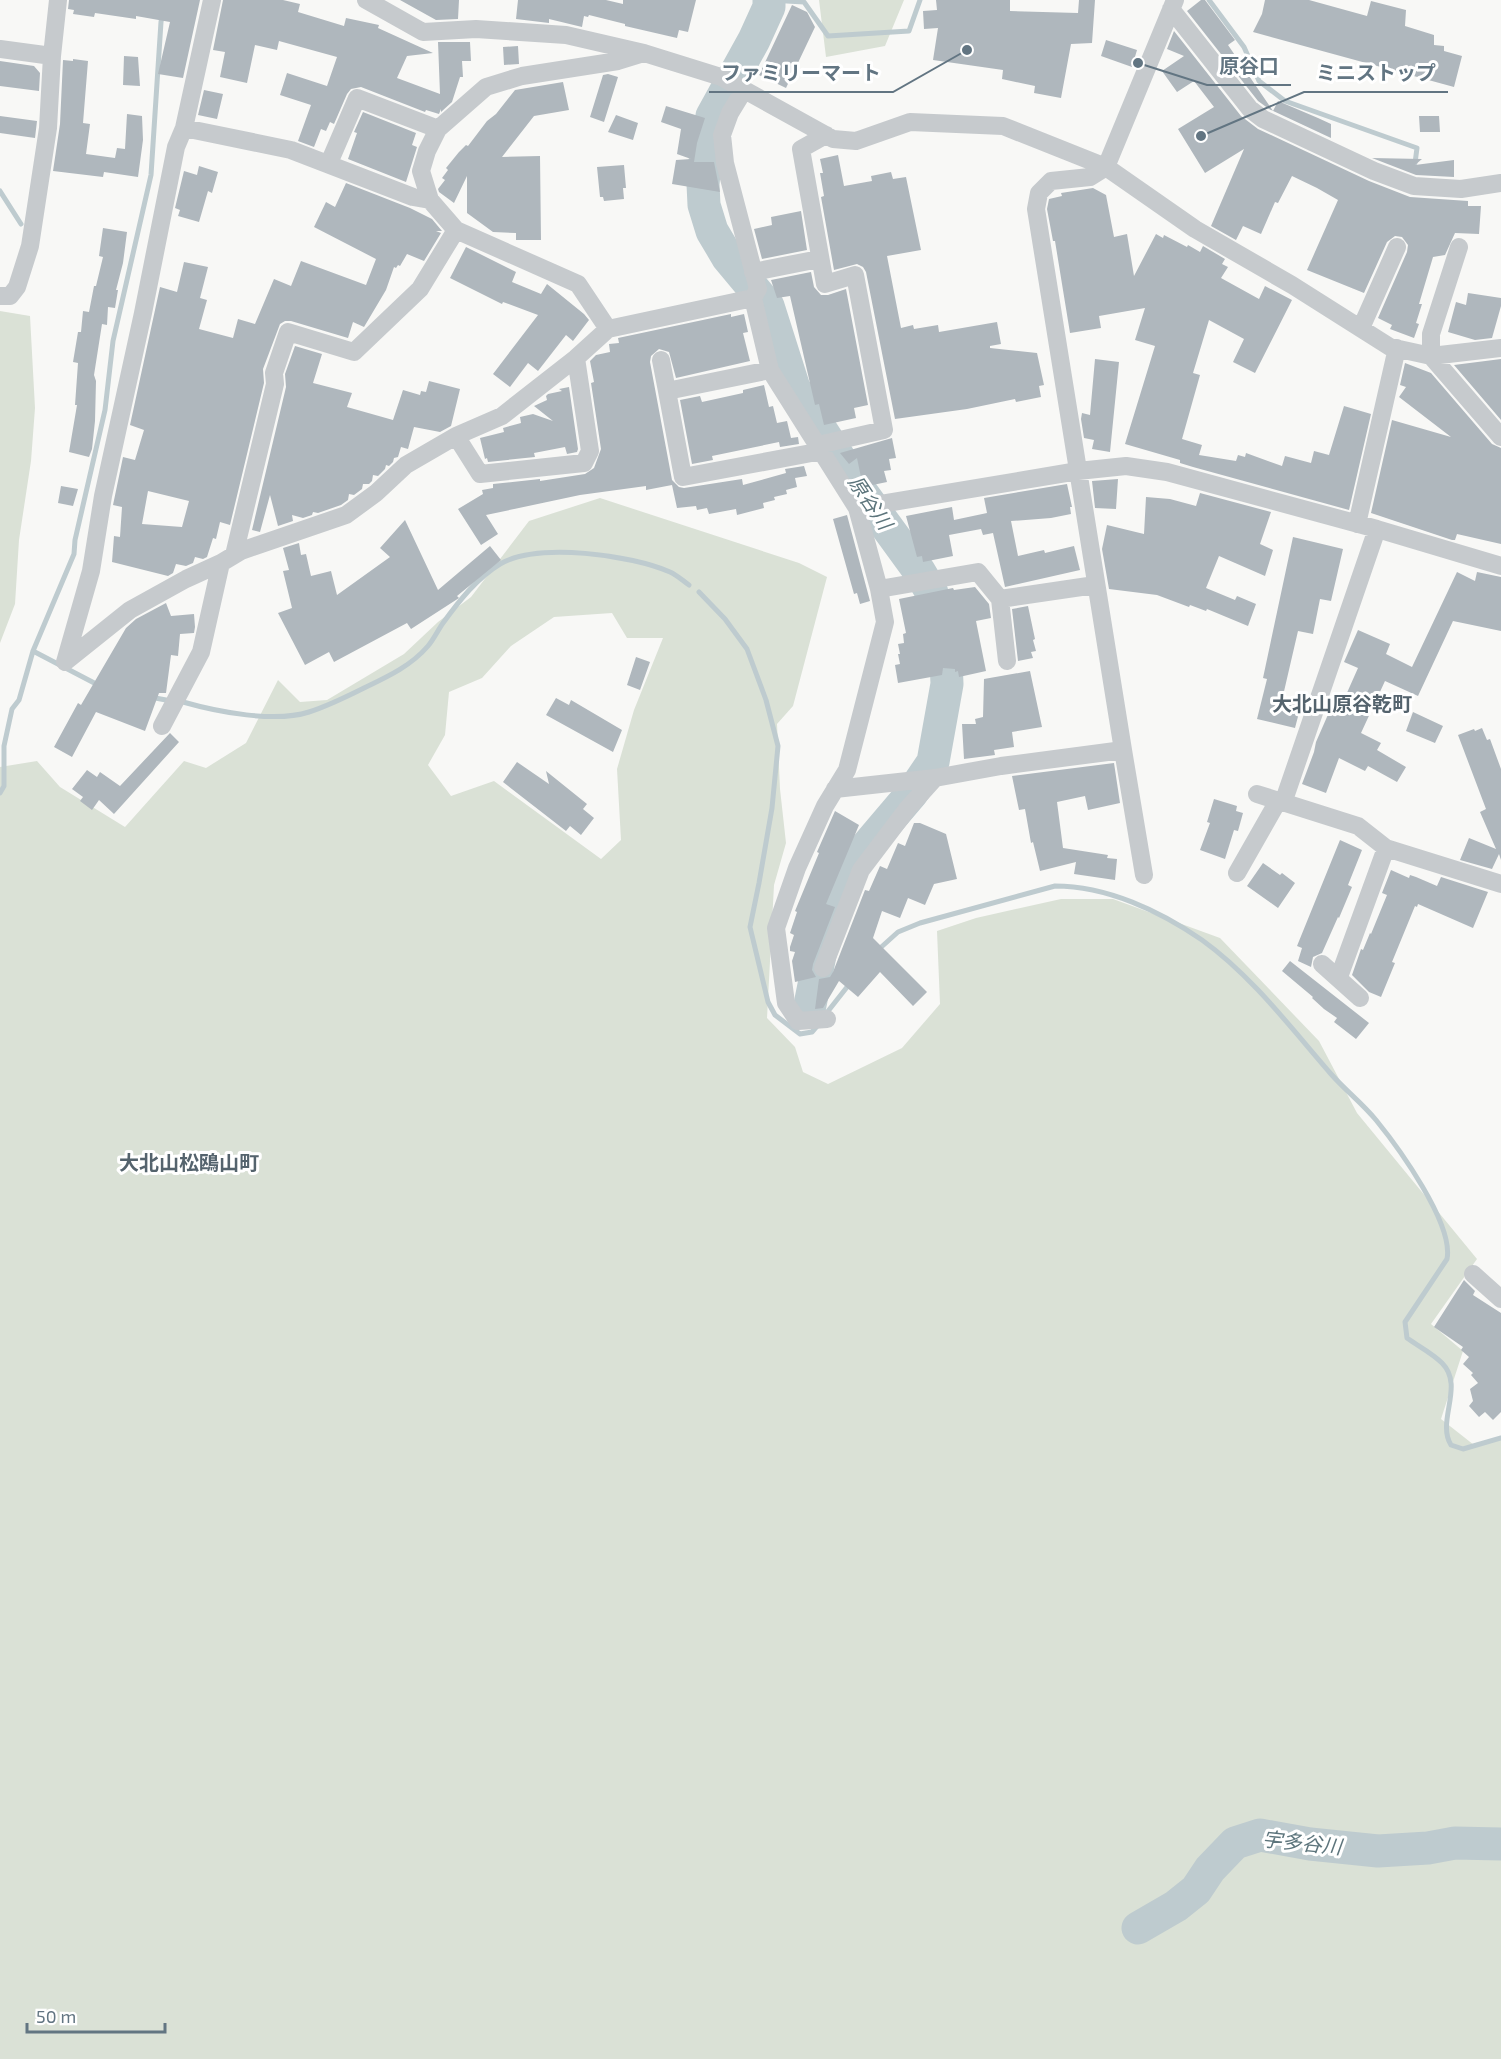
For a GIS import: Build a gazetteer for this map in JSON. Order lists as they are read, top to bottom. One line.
{"districts":["大北山原谷乾町","大北山松鴎山町"],"water":["原谷川","宇多谷川"],"places":["ファミリーマート","原谷口","ミニストップ"],"scale_bar":"50 m"}
